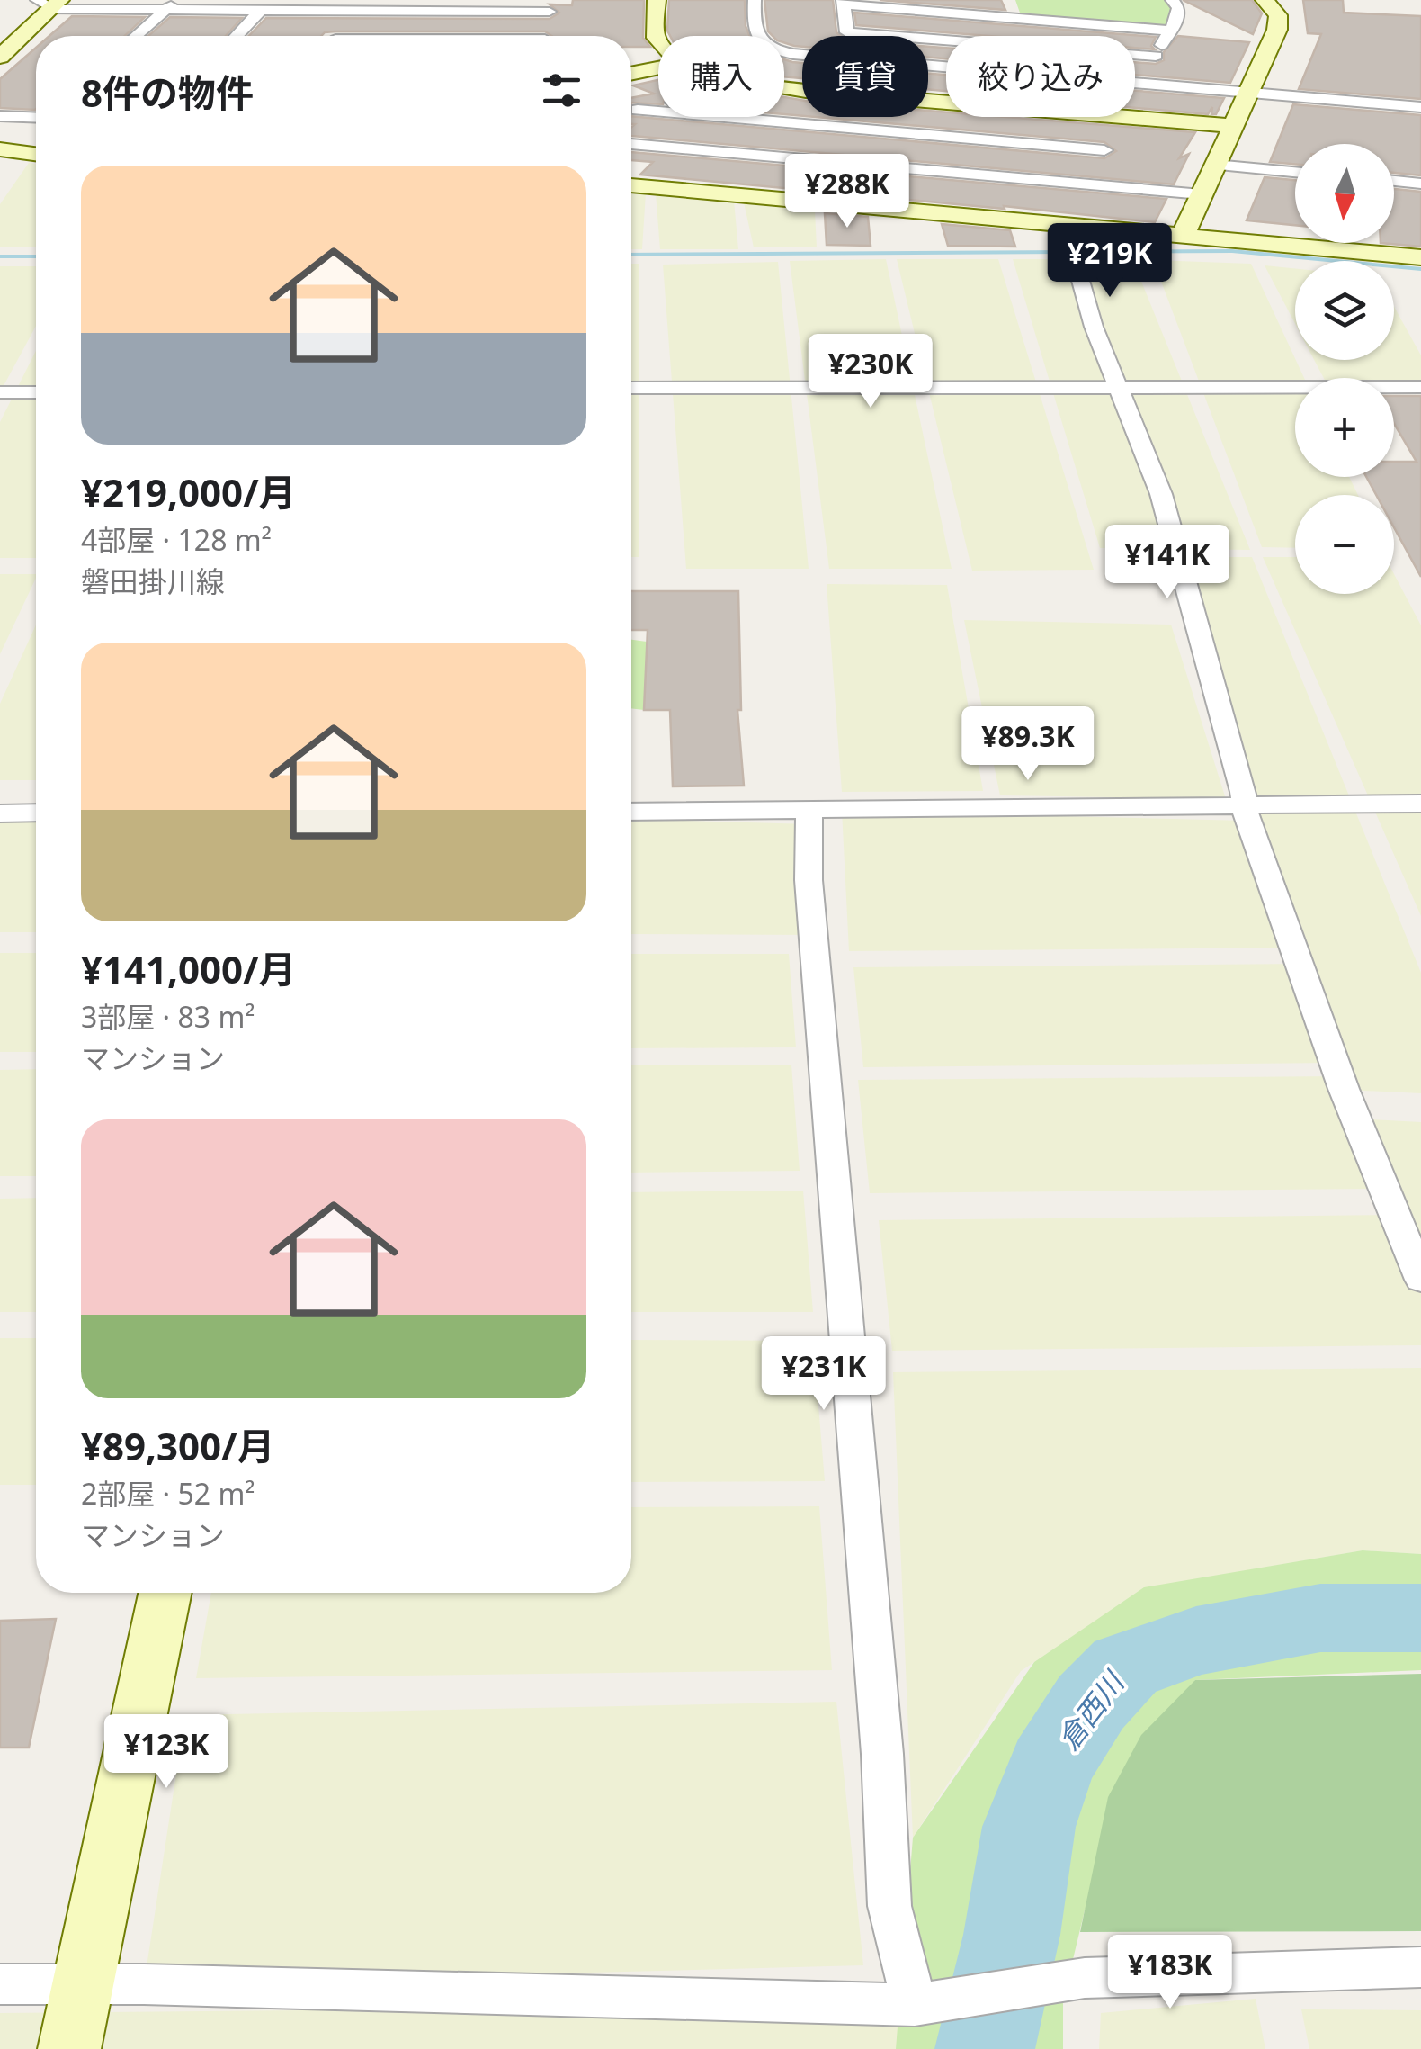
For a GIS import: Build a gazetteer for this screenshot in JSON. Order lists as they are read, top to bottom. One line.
{"water":["倉西川"],"north":"bottom","page":{"chip":["購入","賃貸","絞り込み"],"heading":"8件の物件","map_buttons":["+","−"],"list":[{"name":"¥219,000/月","note":"4部屋 · 128 m² · 磐田掛川線"},{"name":"¥141,000/月","note":"3部屋 · 83 m² · マンション"},{"name":"¥89,300/月","note":"2部屋 · 52 m² · マンション"}],"price":["¥288K","¥219K","¥230K","¥141K","¥89.3K","¥231K","¥123K","¥183K"]}}
